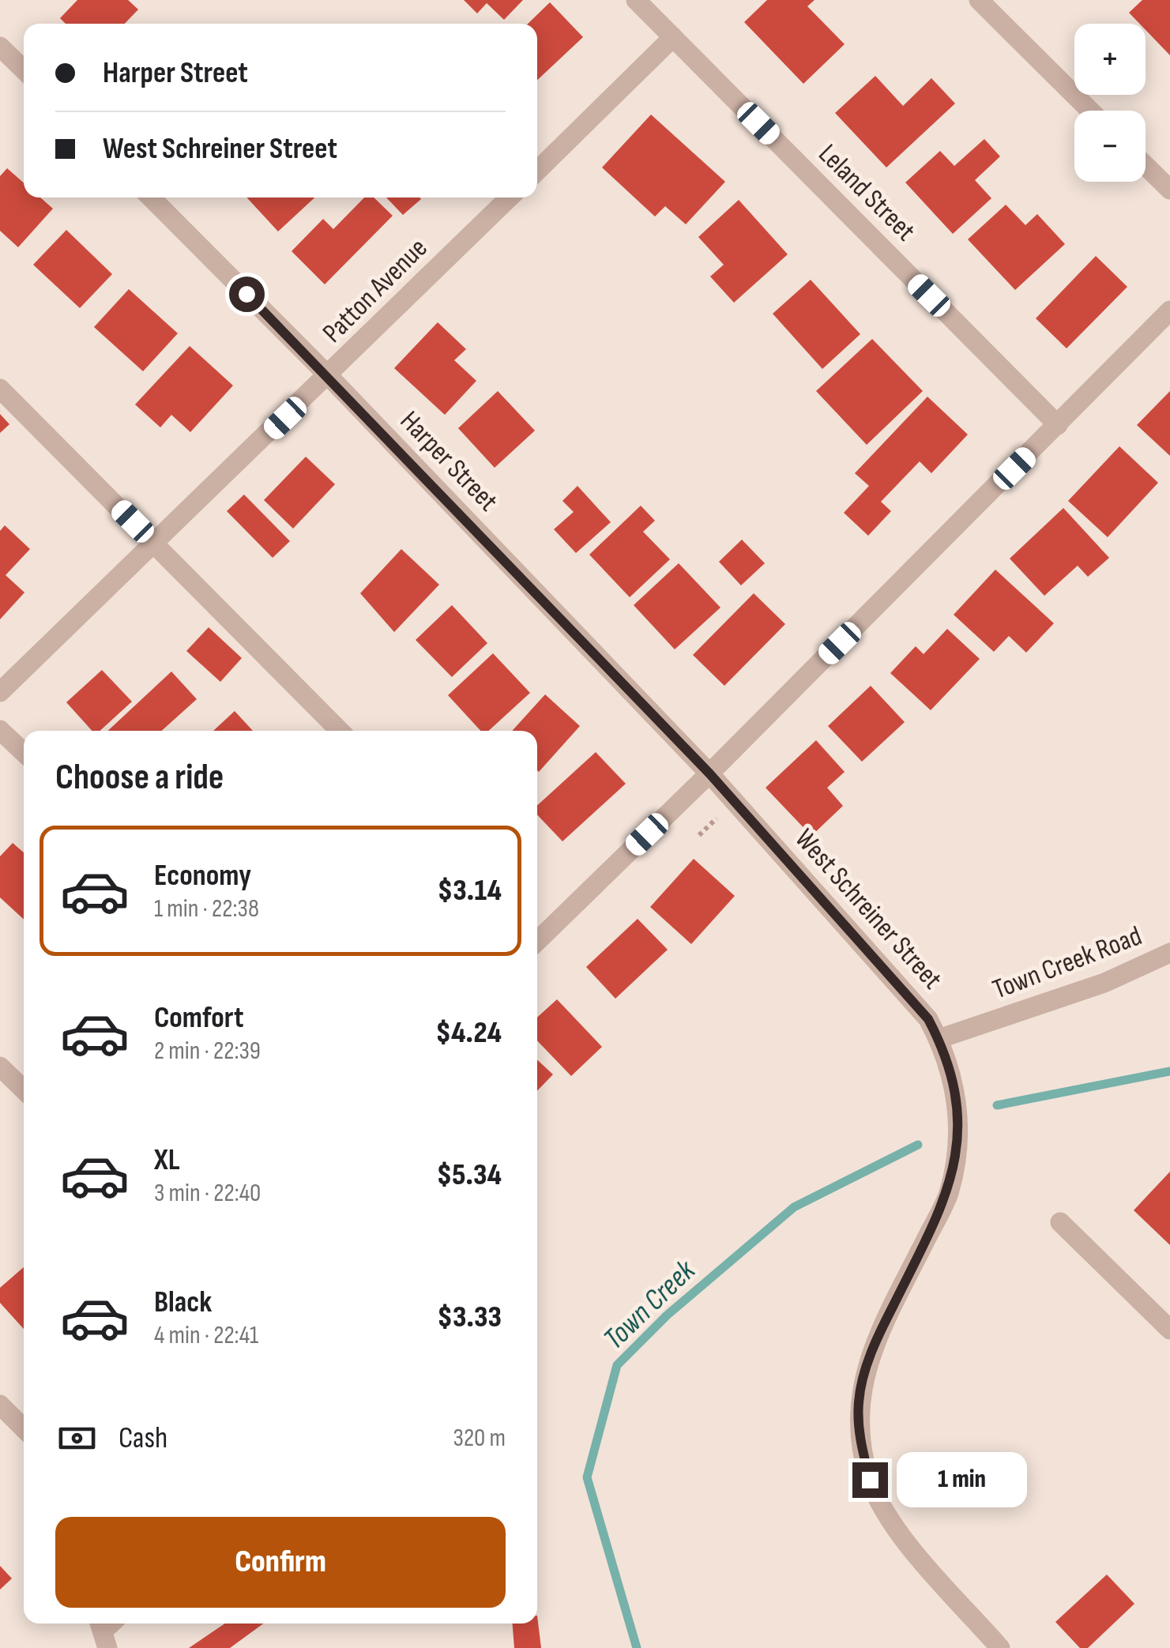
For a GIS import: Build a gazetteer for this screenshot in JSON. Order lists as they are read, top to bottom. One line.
{"streets":{"street":["Leland Street","Patton Avenue","Harper Street","West Schreiner Street","Town Creek Road"]},"crossings":[["Patton Avenue","Harper Street"],["Harper Street","West Schreiner Street"],["West Schreiner Street","Town Creek Road"]],"water":["Town Creek"],"page":{"map_buttons":["+","−"],"banner":["Harper Street","West Schreiner Street"],"heading":"Choose a ride","list":[{"name":"Economy","note":"1 min · 22:38","value":"$3.14"},{"name":"Comfort","note":"2 min · 22:39","value":"$4.24"},{"name":"XL","note":"3 min · 22:40","value":"$5.34"},{"name":"Black","note":"4 min · 22:41","value":"$3.33"}],"pay":["Cash","320 m"],"bubble":"1 min","buttons":"Confirm"}}
